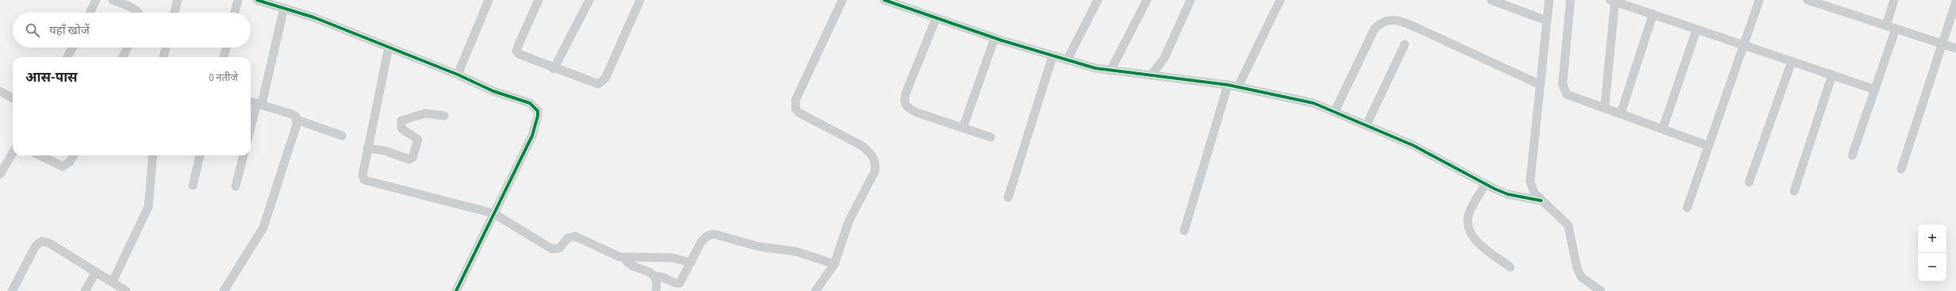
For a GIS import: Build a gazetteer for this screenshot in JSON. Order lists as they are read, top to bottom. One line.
{"page":{"search":"यहाँ खोजें","heading":["आस-पास","0 नतीजे"],"map_buttons":["+","−"]}}
